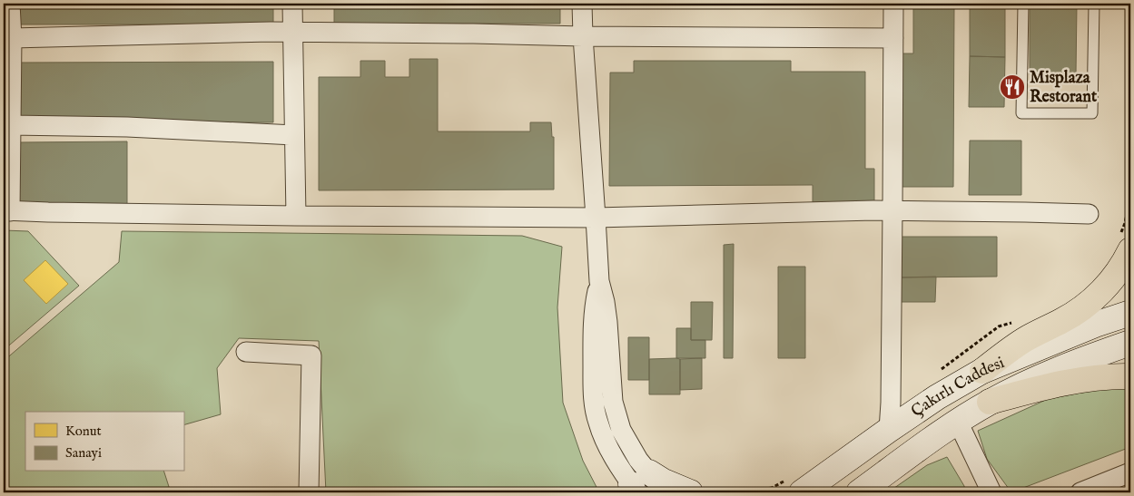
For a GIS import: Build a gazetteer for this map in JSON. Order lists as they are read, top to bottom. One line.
{"streets":{"main road":["Çakırlı Caddesi"]},"places":{"restaurant":["Misplaza Restorant"]},"legend":["Konut","Sanayi"]}
